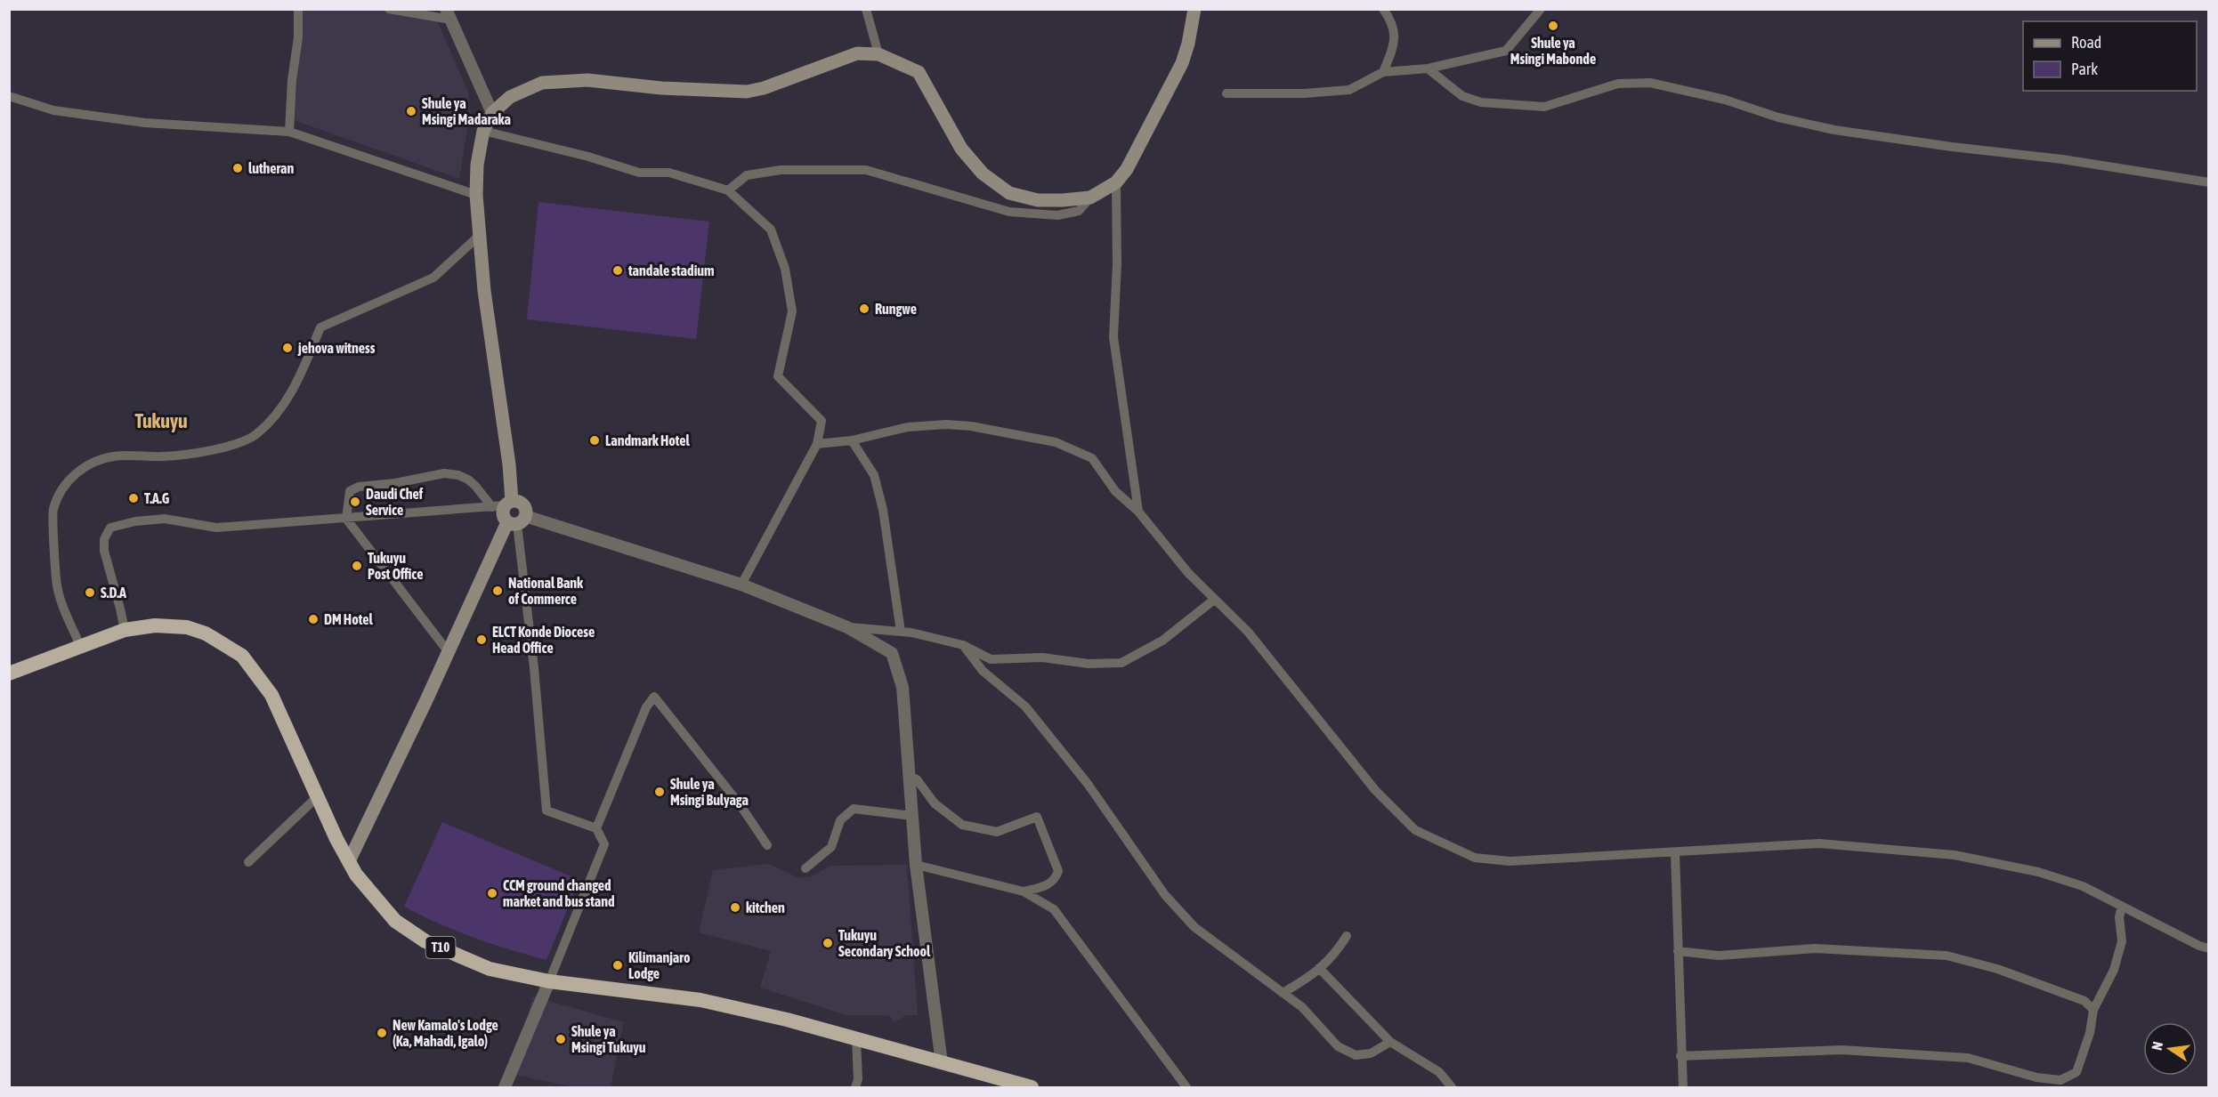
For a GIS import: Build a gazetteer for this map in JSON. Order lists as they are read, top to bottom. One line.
{"streets":{"highway":["T10"]},"districts":["Tukuyu"],"places":["Shule ya Msingi Mabonde","Shule ya Msingi Madaraka","lutheran","tandale stadium","Rungwe","jehova witness","Landmark Hotel","T.A.G","Daudi Chef Service","Tukuyu Post Office","National Bank of Commerce","S.D.A","DM Hotel","ELCT Konde Diocese Head Office","Shule ya Msingi Bulyaga","CCM ground changed market and bus stand","kitchen","Tukuyu Secondary School","Kilimanjaro Lodge","New Kamalo's Lodge (Ka, Mahadi, Igalo)","Shule ya Msingi Tukuyu"],"legend":["Road","Park"],"north":"left"}
